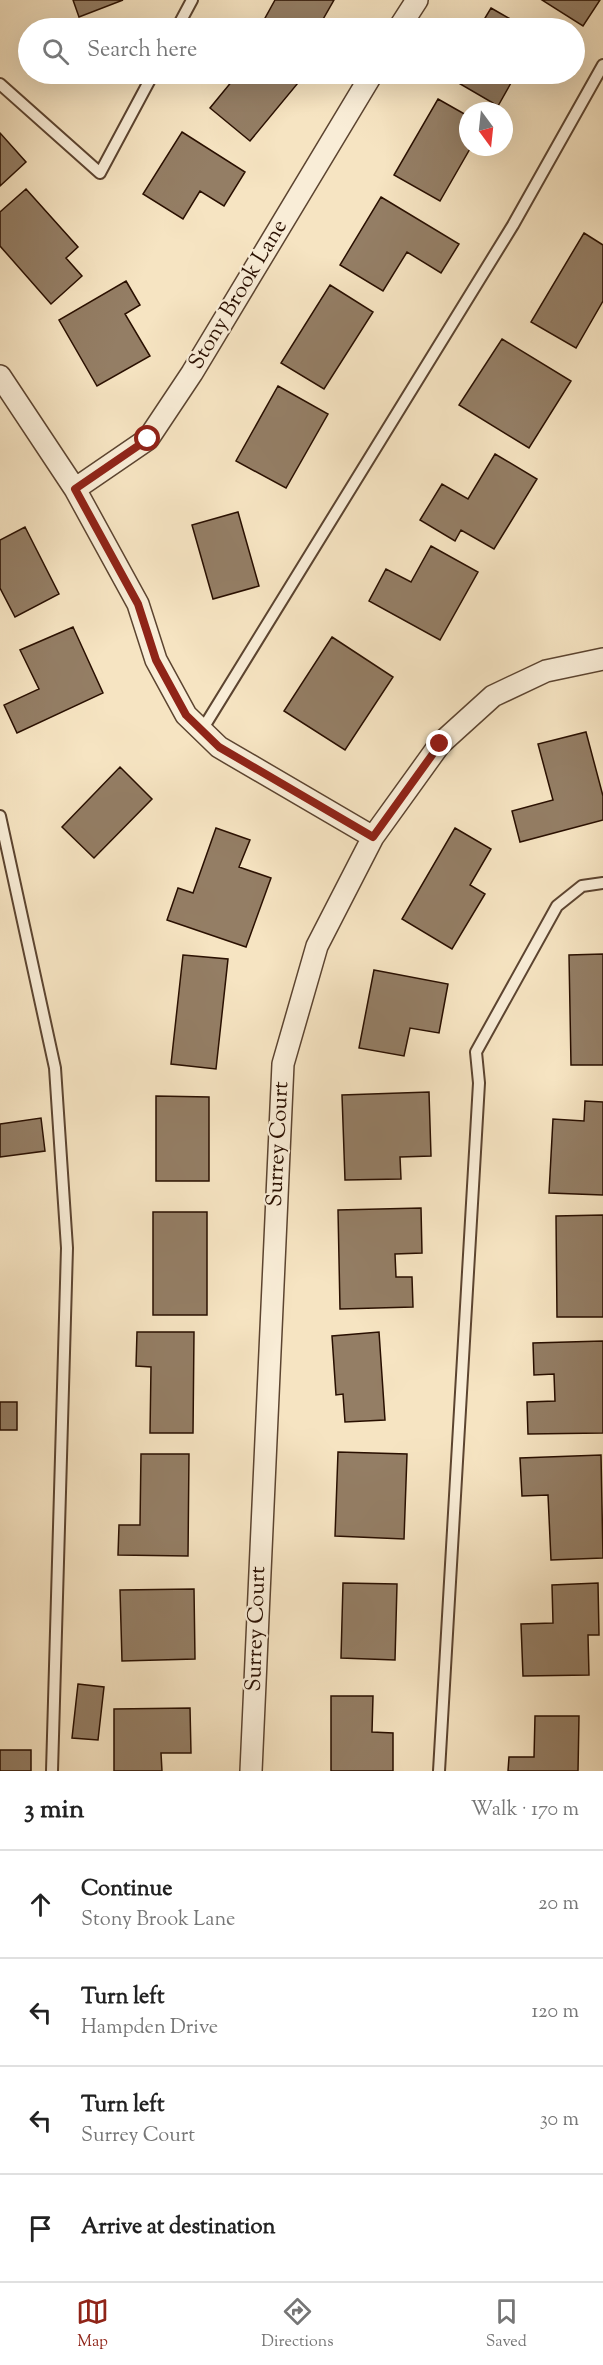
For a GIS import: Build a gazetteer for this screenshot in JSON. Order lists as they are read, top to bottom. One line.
{"streets":{"street":["Stony Brook Lane","Surrey Court"]},"north":"bottom","page":{"search":"Search here","heading":["3 min","Walk · 170 m"],"list":[["Continue","Stony Brook Lane","20 m"],["Turn left","Hampden Drive","120 m"],["Turn left","Surrey Court","30 m"],"Arrive at destination"],"nav":["Map","Directions","Saved"]}}
